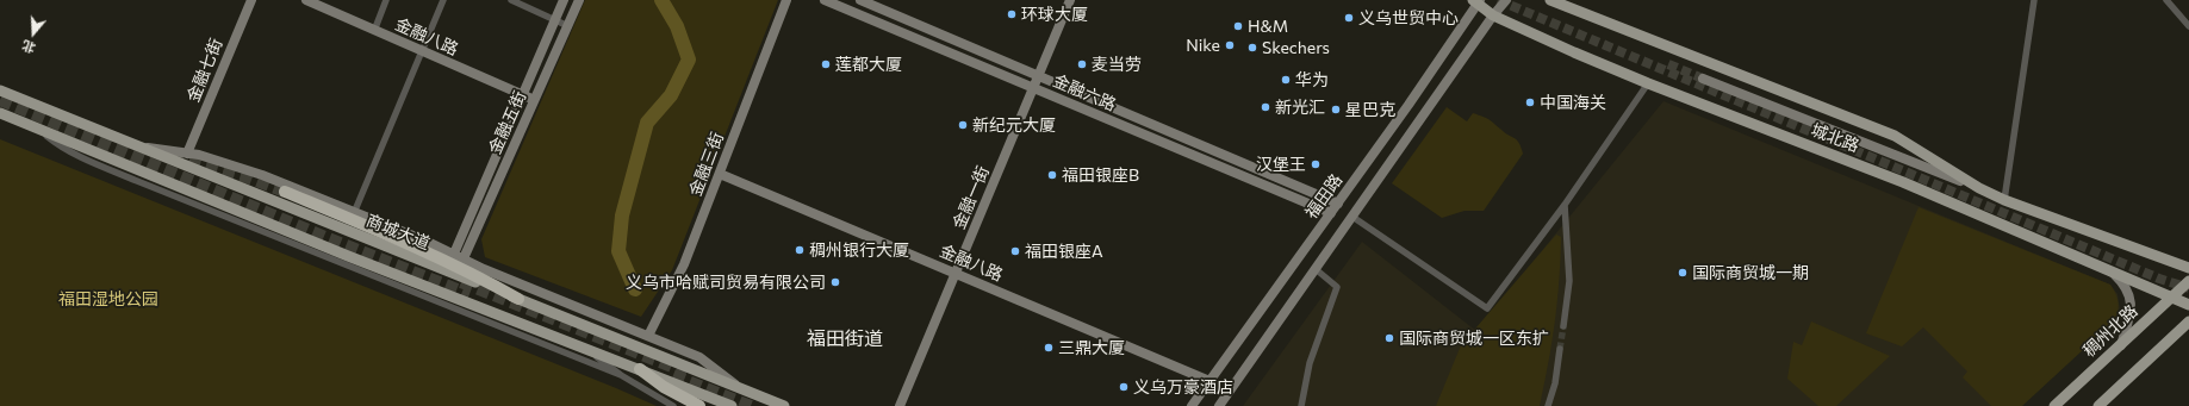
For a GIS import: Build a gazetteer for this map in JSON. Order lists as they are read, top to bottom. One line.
{"streets":{"main road":["城北路","商城大道","稠州北路"],"street":["金融八路","金融七街","金融六路","金融五街","金融三街","福田路","金融一街"]},"crossings":[["金融八路","金融五街"],["金融八路","金融三街"],["金融八路","福田路"],["金融八路","金融一街"],["金融六路","福田路"],["金融六路","金融一街"],["城北路","福田路"],["城北路","稠州北路"]],"districts":["福田街道"],"parks":["福田湿地公园"],"places":["环球大厦","义乌世贸中心","H&M","Nike","Skechers","莲都大厦","麦当劳","华为","中国海关","新光汇","星巴克","新纪元大厦","汉堡王","福田银座B","稠州银行大厦","福田银座A","国际商贸城一期","义乌市哈赋司贸易有限公司","国际商贸城一区东扩","三鼎大厦","义乌万豪酒店"],"north":"bottom"}
